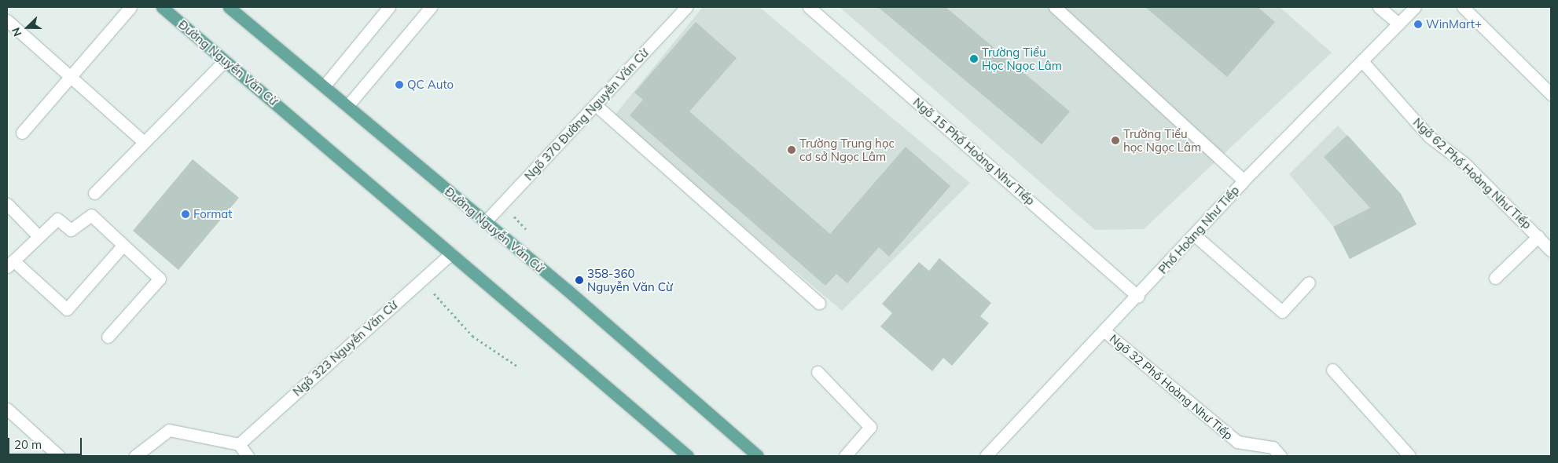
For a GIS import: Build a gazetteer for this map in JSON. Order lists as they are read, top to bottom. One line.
{"streets":{"main road":["Đường Nguyễn Văn Cừ"],"street":["Ngõ 370 Đường Nguyễn Văn Cừ","Ngõ 15 Phố Hoàng Như Tiếp","Ngõ 62 Phố Hoàng Như Tiếp","Phố Hoàng Như Tiếp","Ngõ 323 Nguyễn Văn Cừ","Ngõ 32 Phố Hoàng Như Tiếp"]},"crossings":[["Đường Nguyễn Văn Cừ","Ngõ 370 Đường Nguyễn Văn Cừ"],["Đường Nguyễn Văn Cừ","Ngõ 323 Nguyễn Văn Cừ"],["Ngõ 15 Phố Hoàng Như Tiếp","Phố Hoàng Như Tiếp"],["Ngõ 62 Phố Hoàng Như Tiếp","Phố Hoàng Như Tiếp"],["Phố Hoàng Như Tiếp","Ngõ 32 Phố Hoàng Như Tiếp"]],"places":["WinMart+","Trường Tiểu Học Ngọc Lâm","QC Auto","Trường Tiểu học Ngọc Lâm","Trường Trung học cơ sở Ngọc Lâm","Format","358-360 Nguyễn Văn Cừ"],"scale_bar":"20 m","north":"left"}
